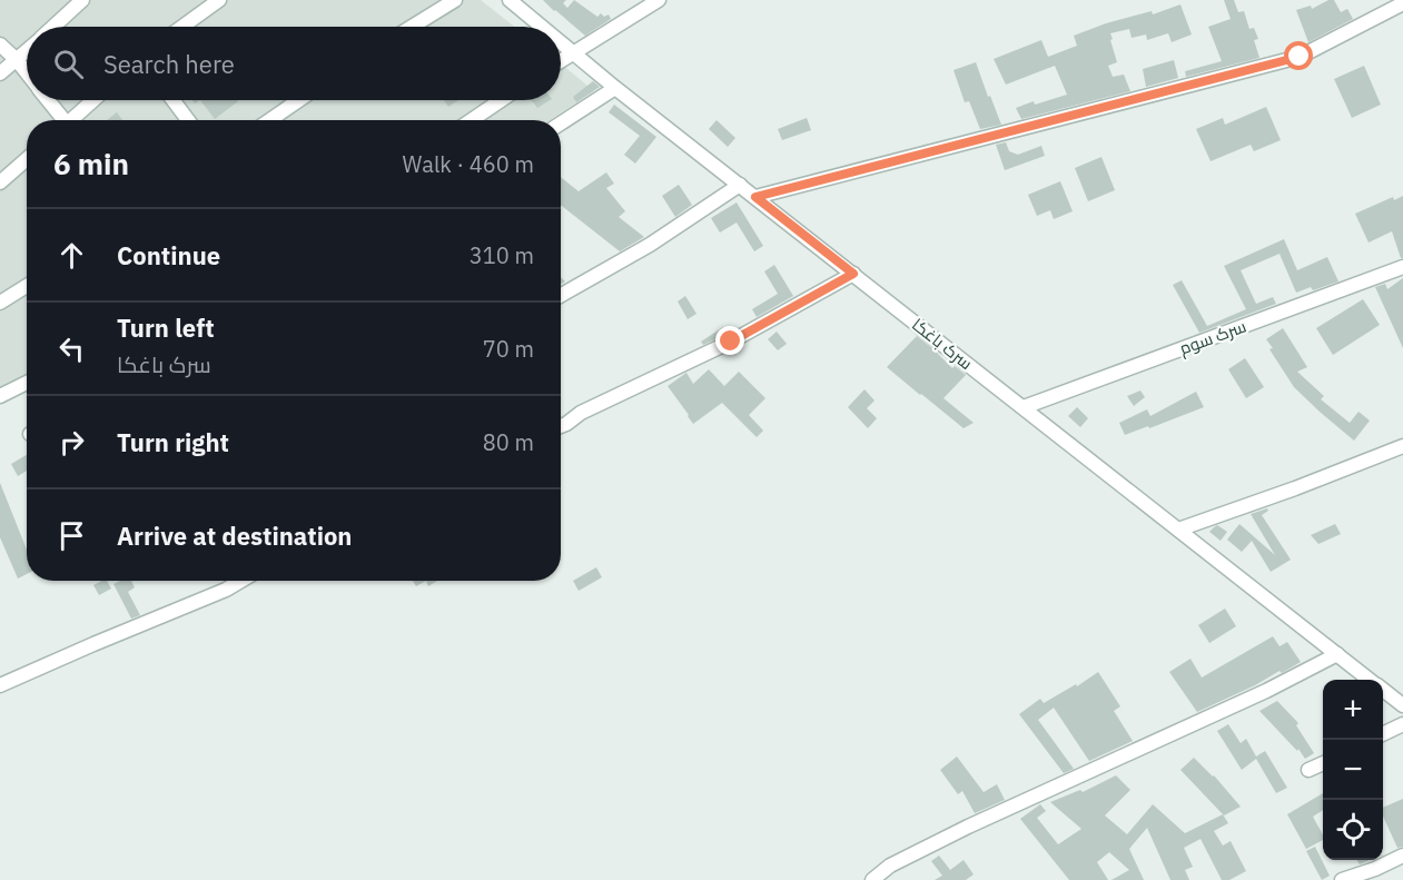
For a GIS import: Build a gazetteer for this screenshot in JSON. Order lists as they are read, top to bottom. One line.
{"streets":{"street":["سرک سوم","سرک باغکا"]},"crossings":[["سرک سوم","سرک باغکا"]],"page":{"search":"Search here","heading":["6 min","Walk · 460 m"],"list":[["Continue","310 m"],["Turn left","سرک باغکا","70 m"],["Turn right","80 m"],"Arrive at destination"],"map_buttons":["+","−"]}}
